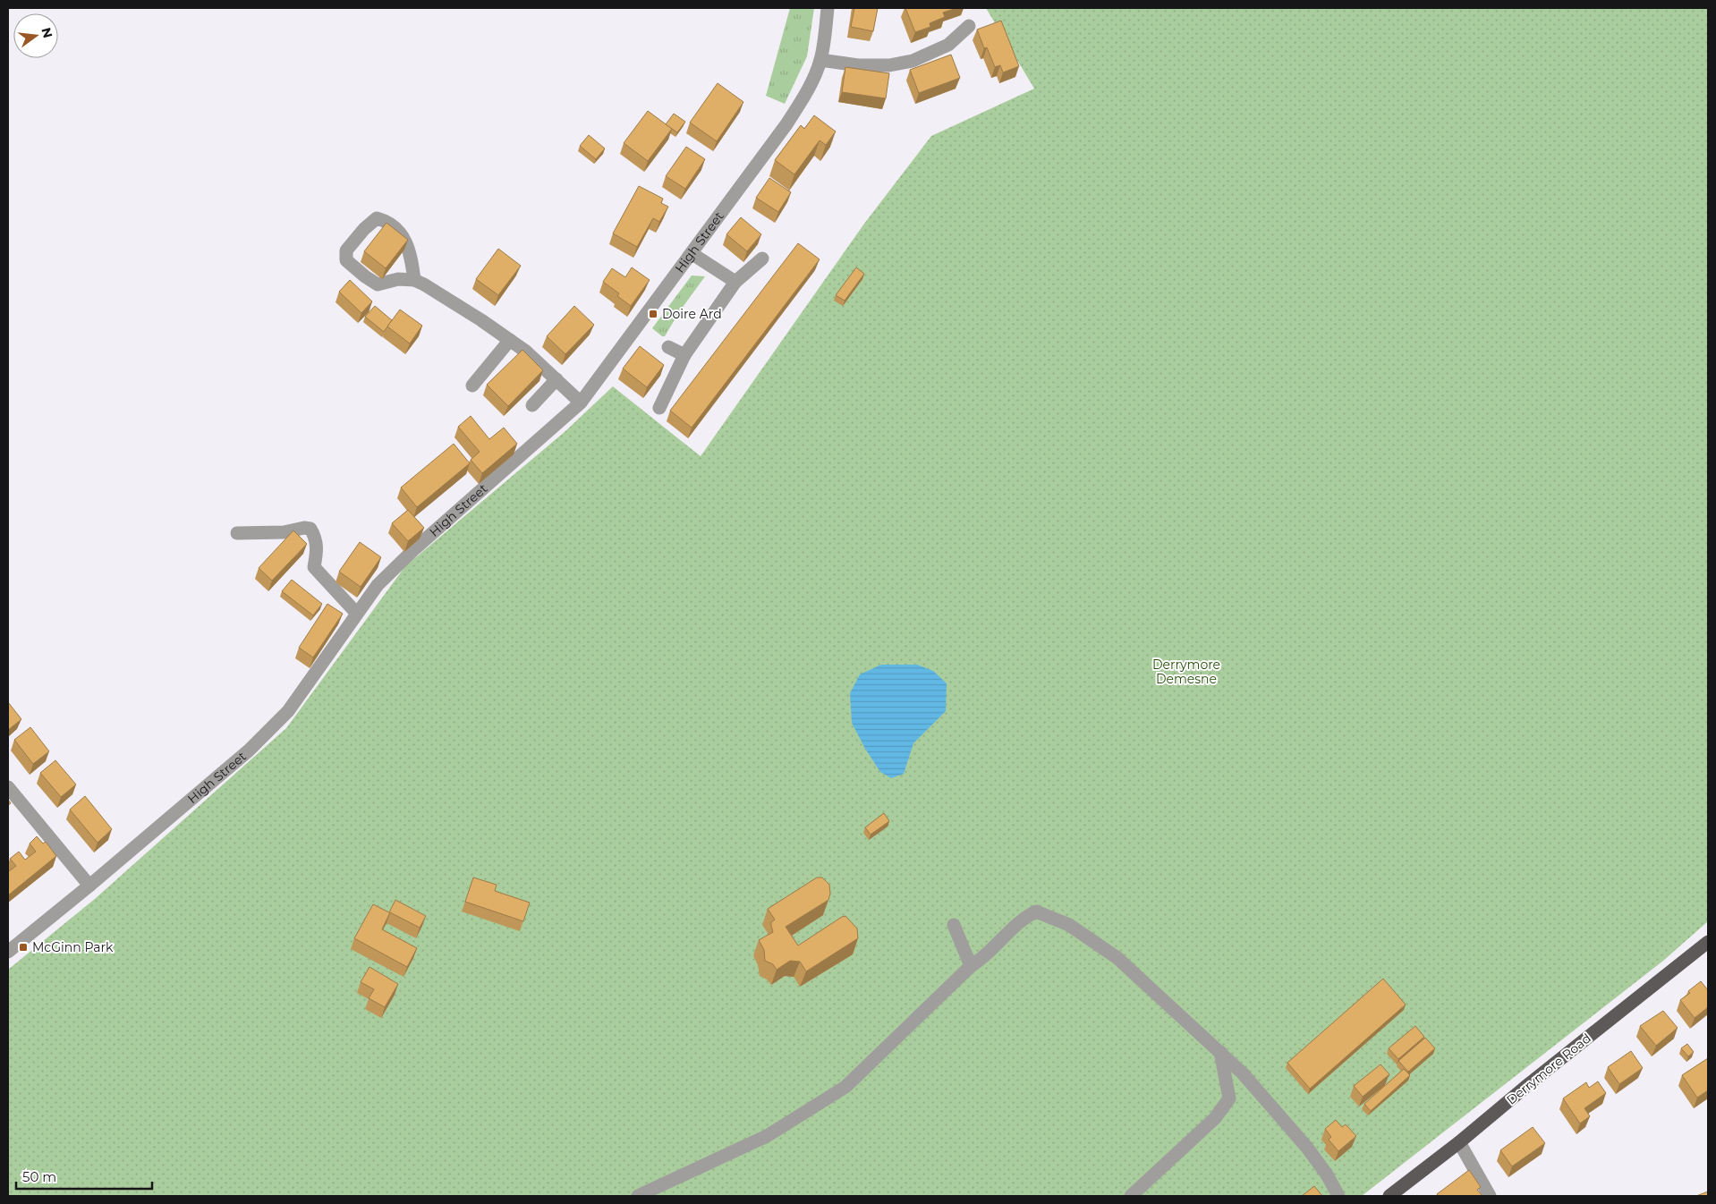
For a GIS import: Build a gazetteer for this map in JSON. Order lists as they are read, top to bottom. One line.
{"streets":{"main road":["Derrymore Road"],"street":["High Street"]},"parks":["Derrymore Demesne"],"places":{"transit":["Doire Ard","McGinn Park"]},"scale_bar":"50 m","north":"right"}
